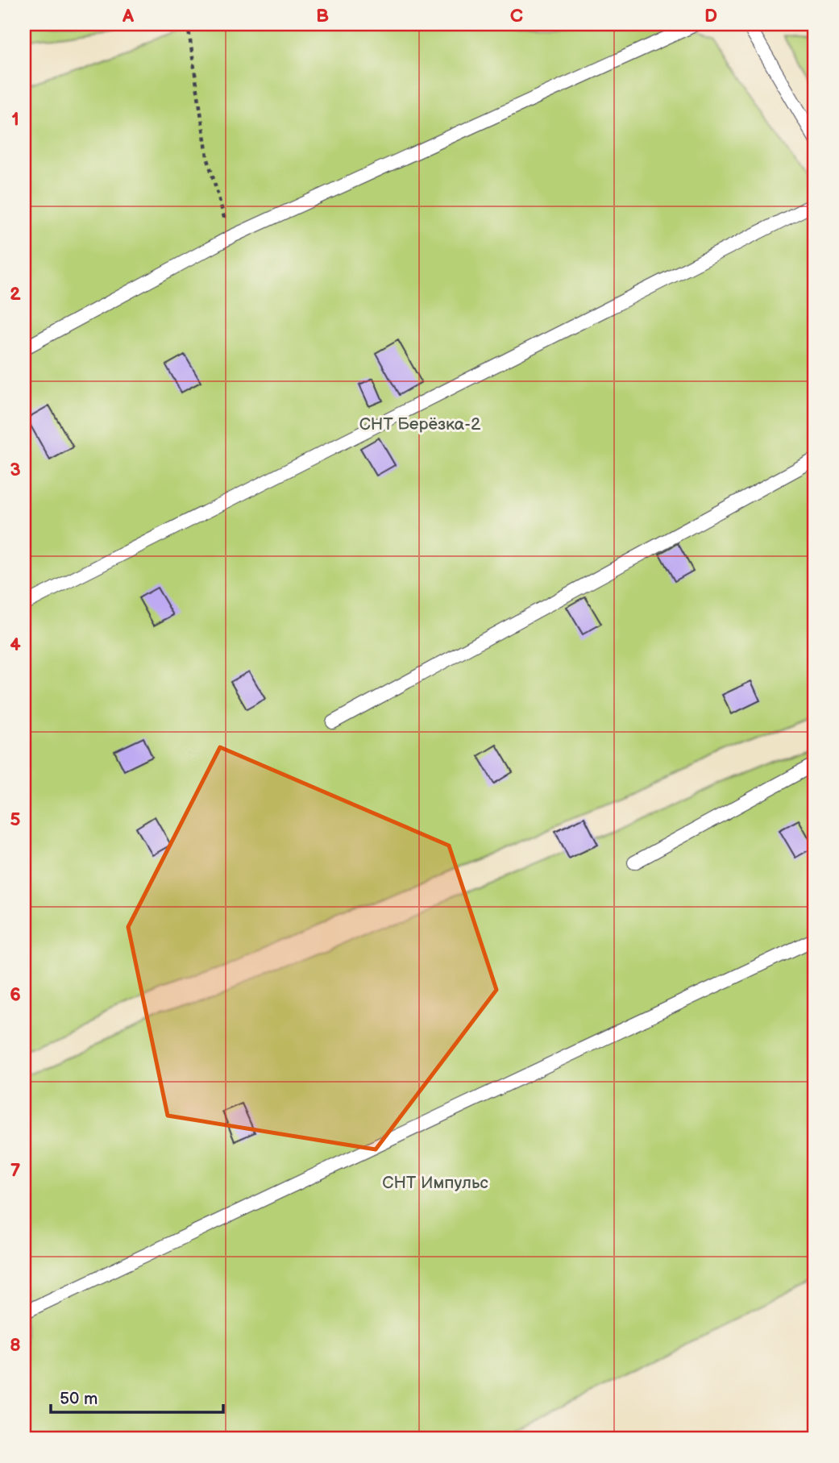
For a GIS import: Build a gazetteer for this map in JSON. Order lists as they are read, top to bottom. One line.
{"parks":["СНТ Берёзка-2","СНТ Импульс"],"scale_bar":"50 m","grid":{"columns":["A","B","C","D"],"rows":["1","2","3","4","5","6","7","8"]}}
